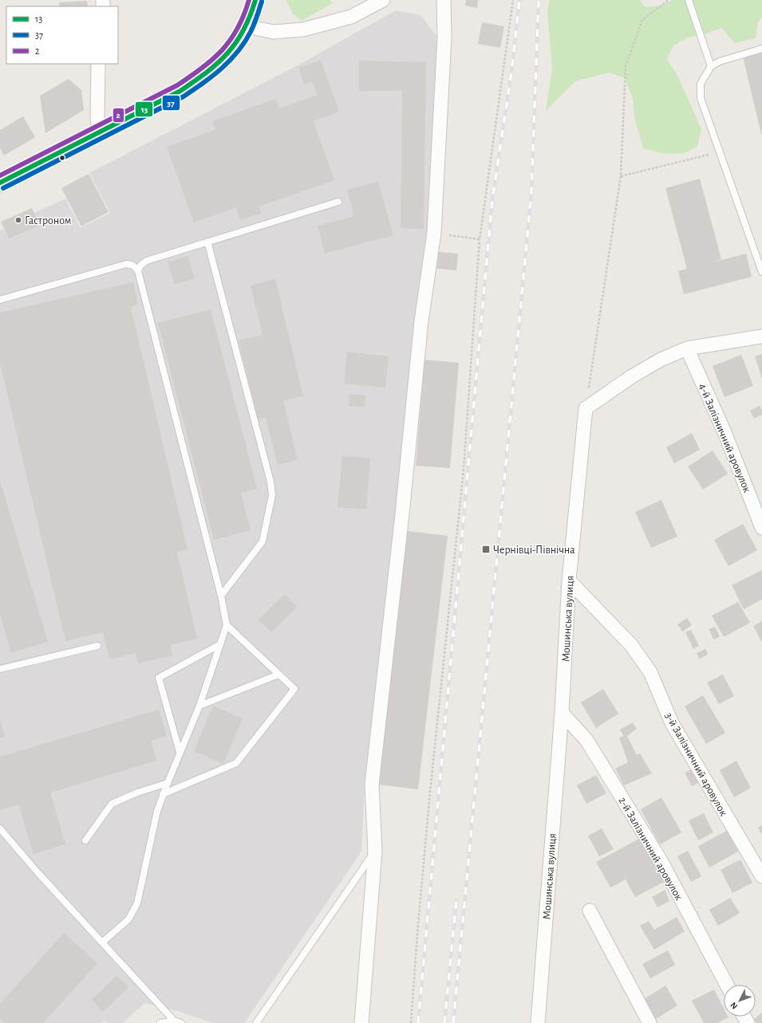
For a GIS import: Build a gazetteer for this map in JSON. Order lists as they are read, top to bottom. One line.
{"streets":{"street":["4-й Залізничний аровулок","Мошинська вулиця","3-й Залізничний аровулок","2-й Залізничний аровулок"]},"crossings":[["Мошинська вулиця","3-й Залізничний аровулок"],["Мошинська вулиця","2-й Залізничний аровулок"]],"places":{"other":["Гастроном"],"transit":["Чернівці-Північна"]},"lines":["transit line 13","transit line 2","transit line 37"],"legend":["13","37","2"],"north":"bottom left"}
